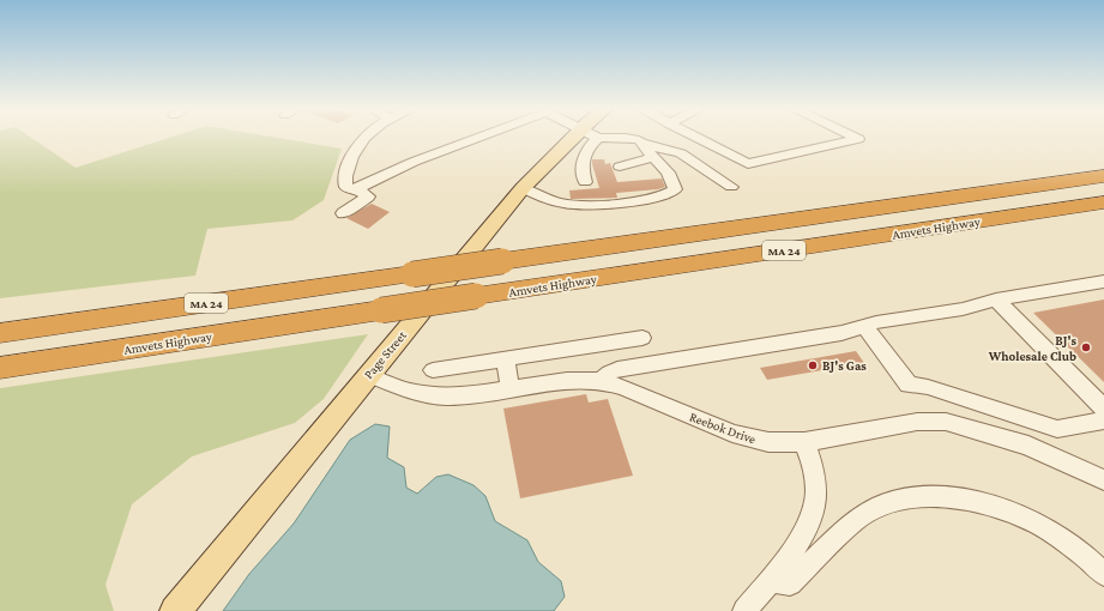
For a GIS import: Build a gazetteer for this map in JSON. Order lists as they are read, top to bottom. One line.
{"streets":{"highway":["Amvets Highway","MA 24"],"main road":["Page Street"],"street":["Reebok Drive"]},"crossings":[["Page Street","Reebok Drive"]],"places":["BJ's Wholesale Club","BJ's Gas"]}
